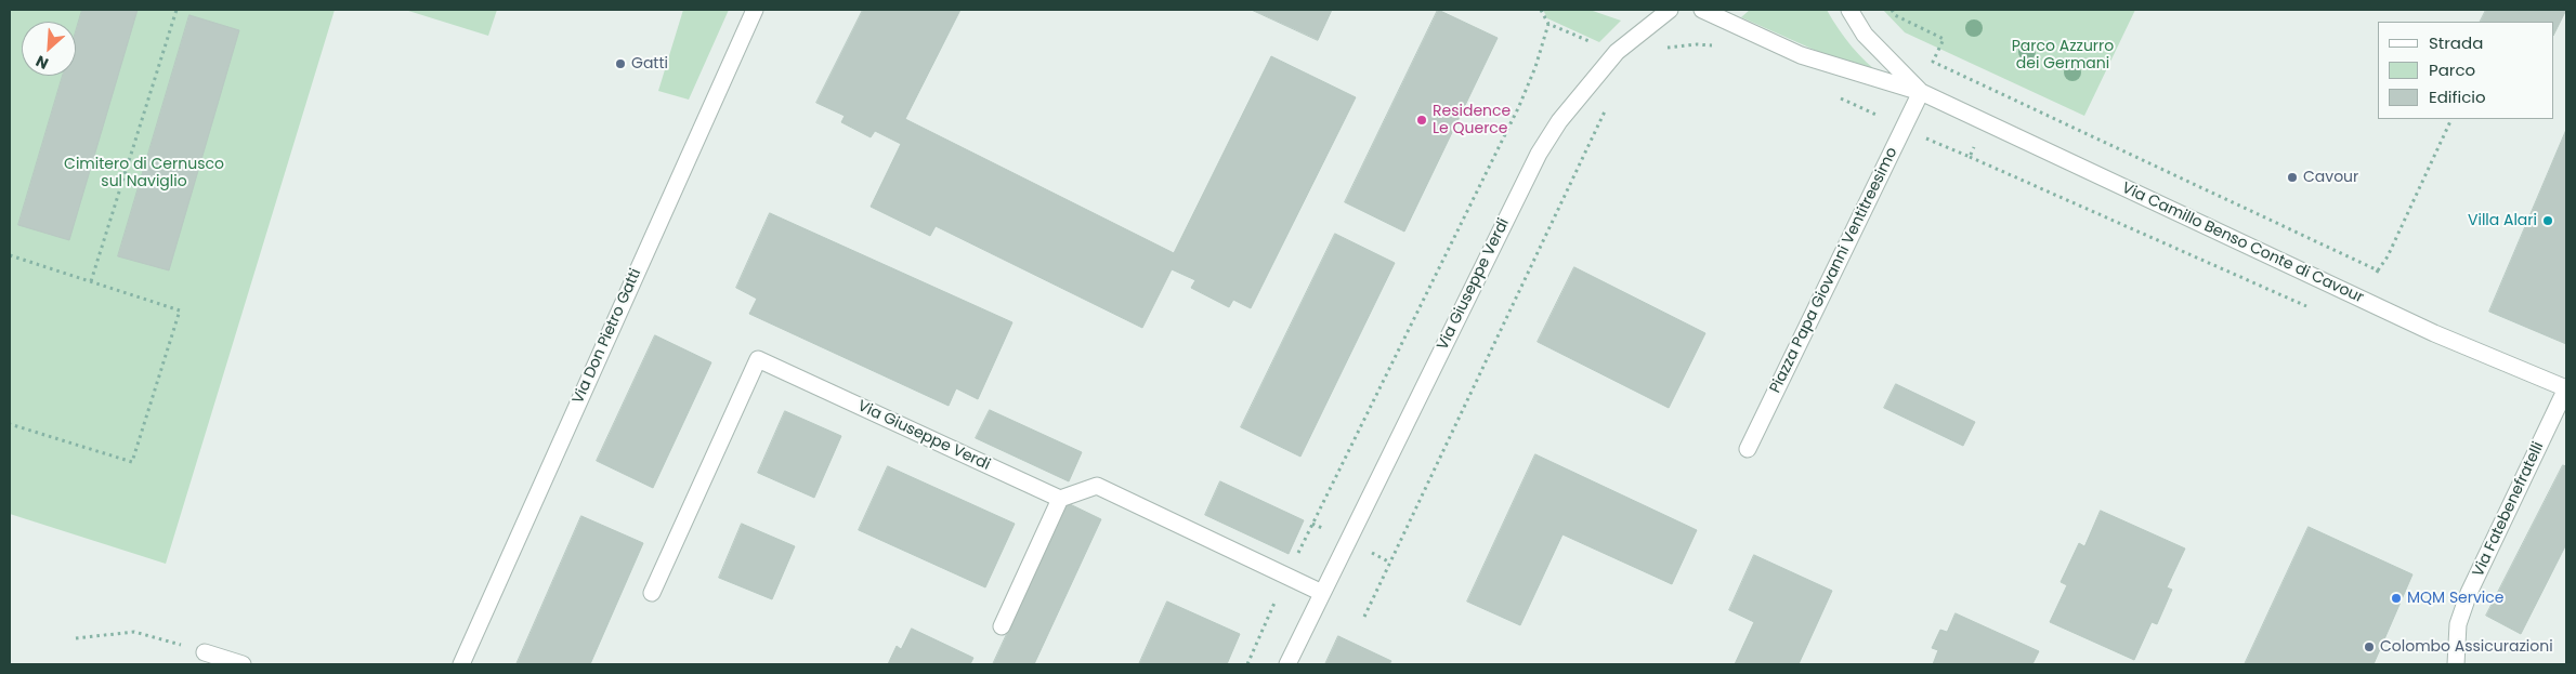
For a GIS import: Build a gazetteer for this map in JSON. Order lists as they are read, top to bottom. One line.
{"streets":{"street":["Via Camillo Benso Conte di Cavour","Piazza Papa Giovanni Ventitreesimo","Via Giuseppe Verdi","Via Don Pietro Gatti","Via Fatebenefratelli"]},"crossings":[["Via Camillo Benso Conte di Cavour","Piazza Papa Giovanni Ventitreesimo"],["Via Camillo Benso Conte di Cavour","Via Fatebenefratelli"]],"parks":["Parco Azzurro dei Germani","Cimitero di Cernusco sul Naviglio"],"places":["Gatti","Residence Le Querce","Cavour","Villa Alari","MQM Service","Colombo Assicurazioni"],"legend":["Strada","Parco","Edificio"],"north":"bottom left"}
